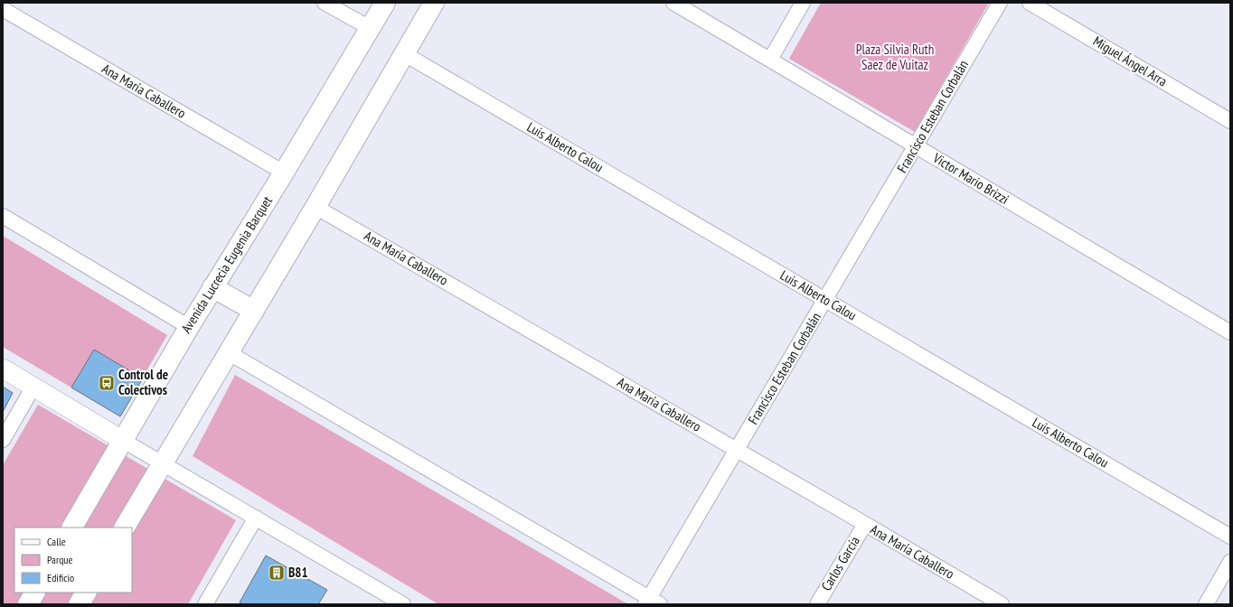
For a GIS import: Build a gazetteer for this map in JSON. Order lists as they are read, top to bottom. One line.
{"streets":{"main road":["Avenida Lucrecia Eugenia Barquet"],"street":["Miguel Ángel Arra","Ana María Caballero","Francisco Esteban Corbalán","Luis Alberto Calou","Victor Mario Brizzi","Carlos García"]},"crossings":[["Ana María Caballero","Francisco Esteban Corbalán"],["Ana María Caballero","Avenida Lucrecia Eugenia Barquet"],["Ana María Caballero","Carlos García"],["Francisco Esteban Corbalán","Luis Alberto Calou"],["Francisco Esteban Corbalán","Victor Mario Brizzi"]],"parks":["Plaza Silvia Ruth Saez de Vuitaz"],"places":{"bus stop":["Control de Colectivos"],"building":["B81"]},"legend":["Calle","Parque","Edificio"]}
